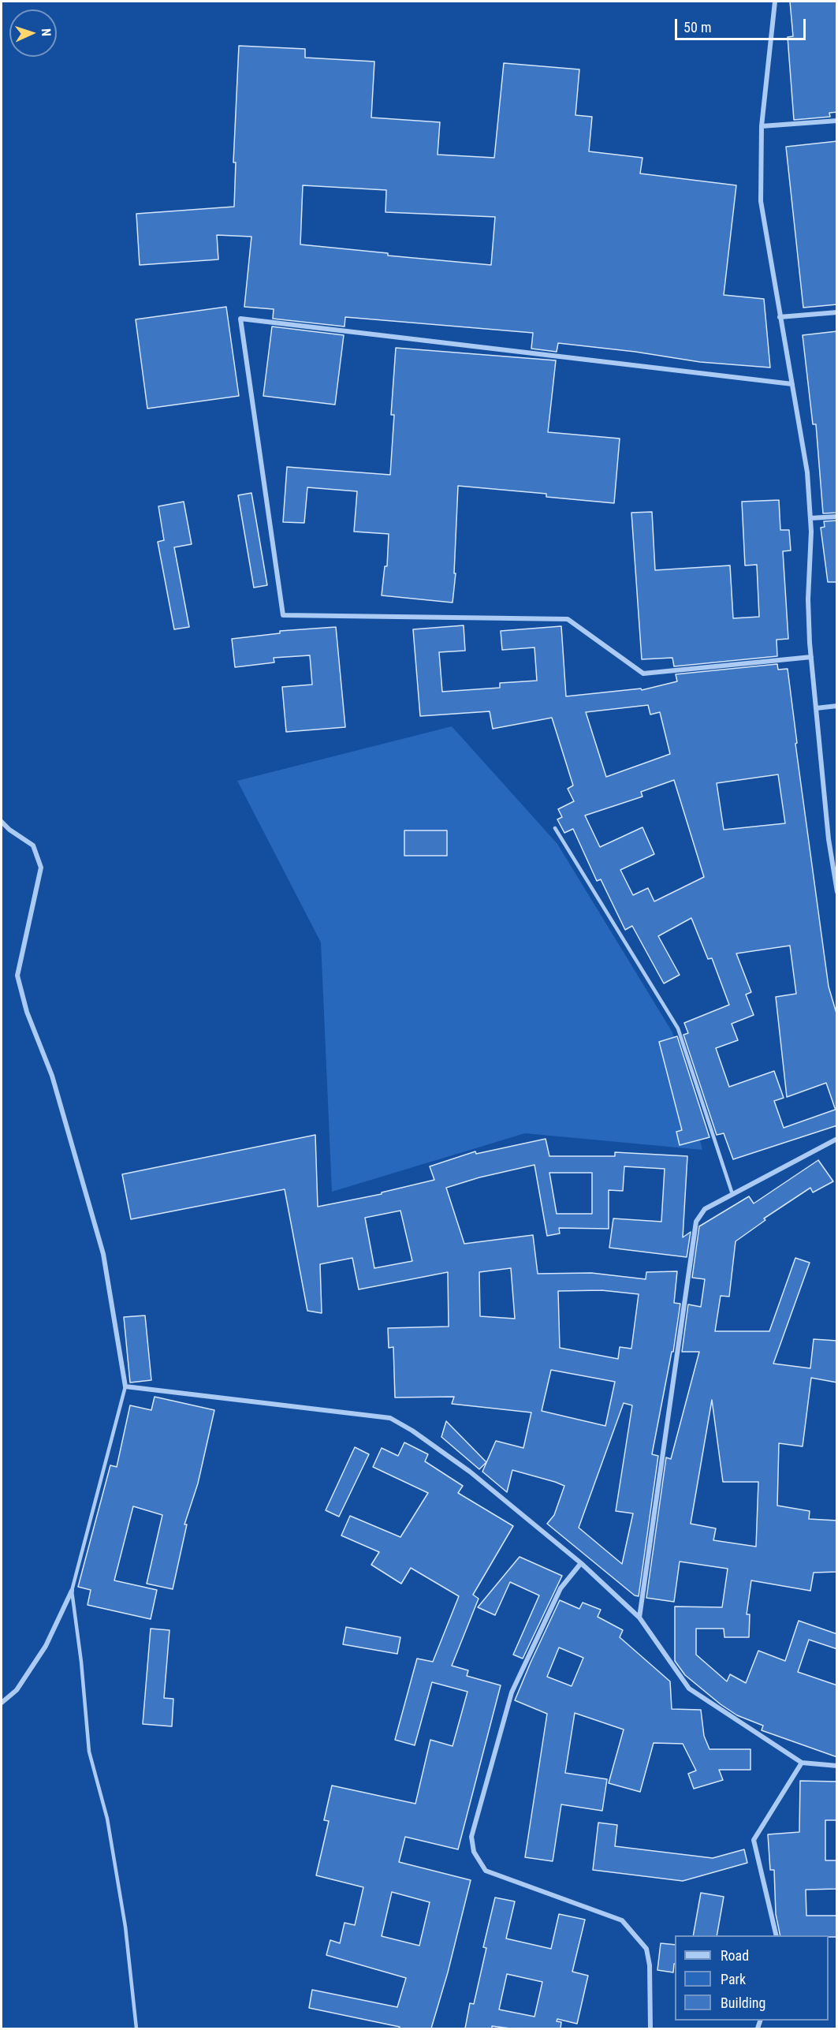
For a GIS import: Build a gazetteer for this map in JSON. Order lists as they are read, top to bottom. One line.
{"legend":["Road","Park","Building"],"scale_bar":"50 m","north":"right"}
